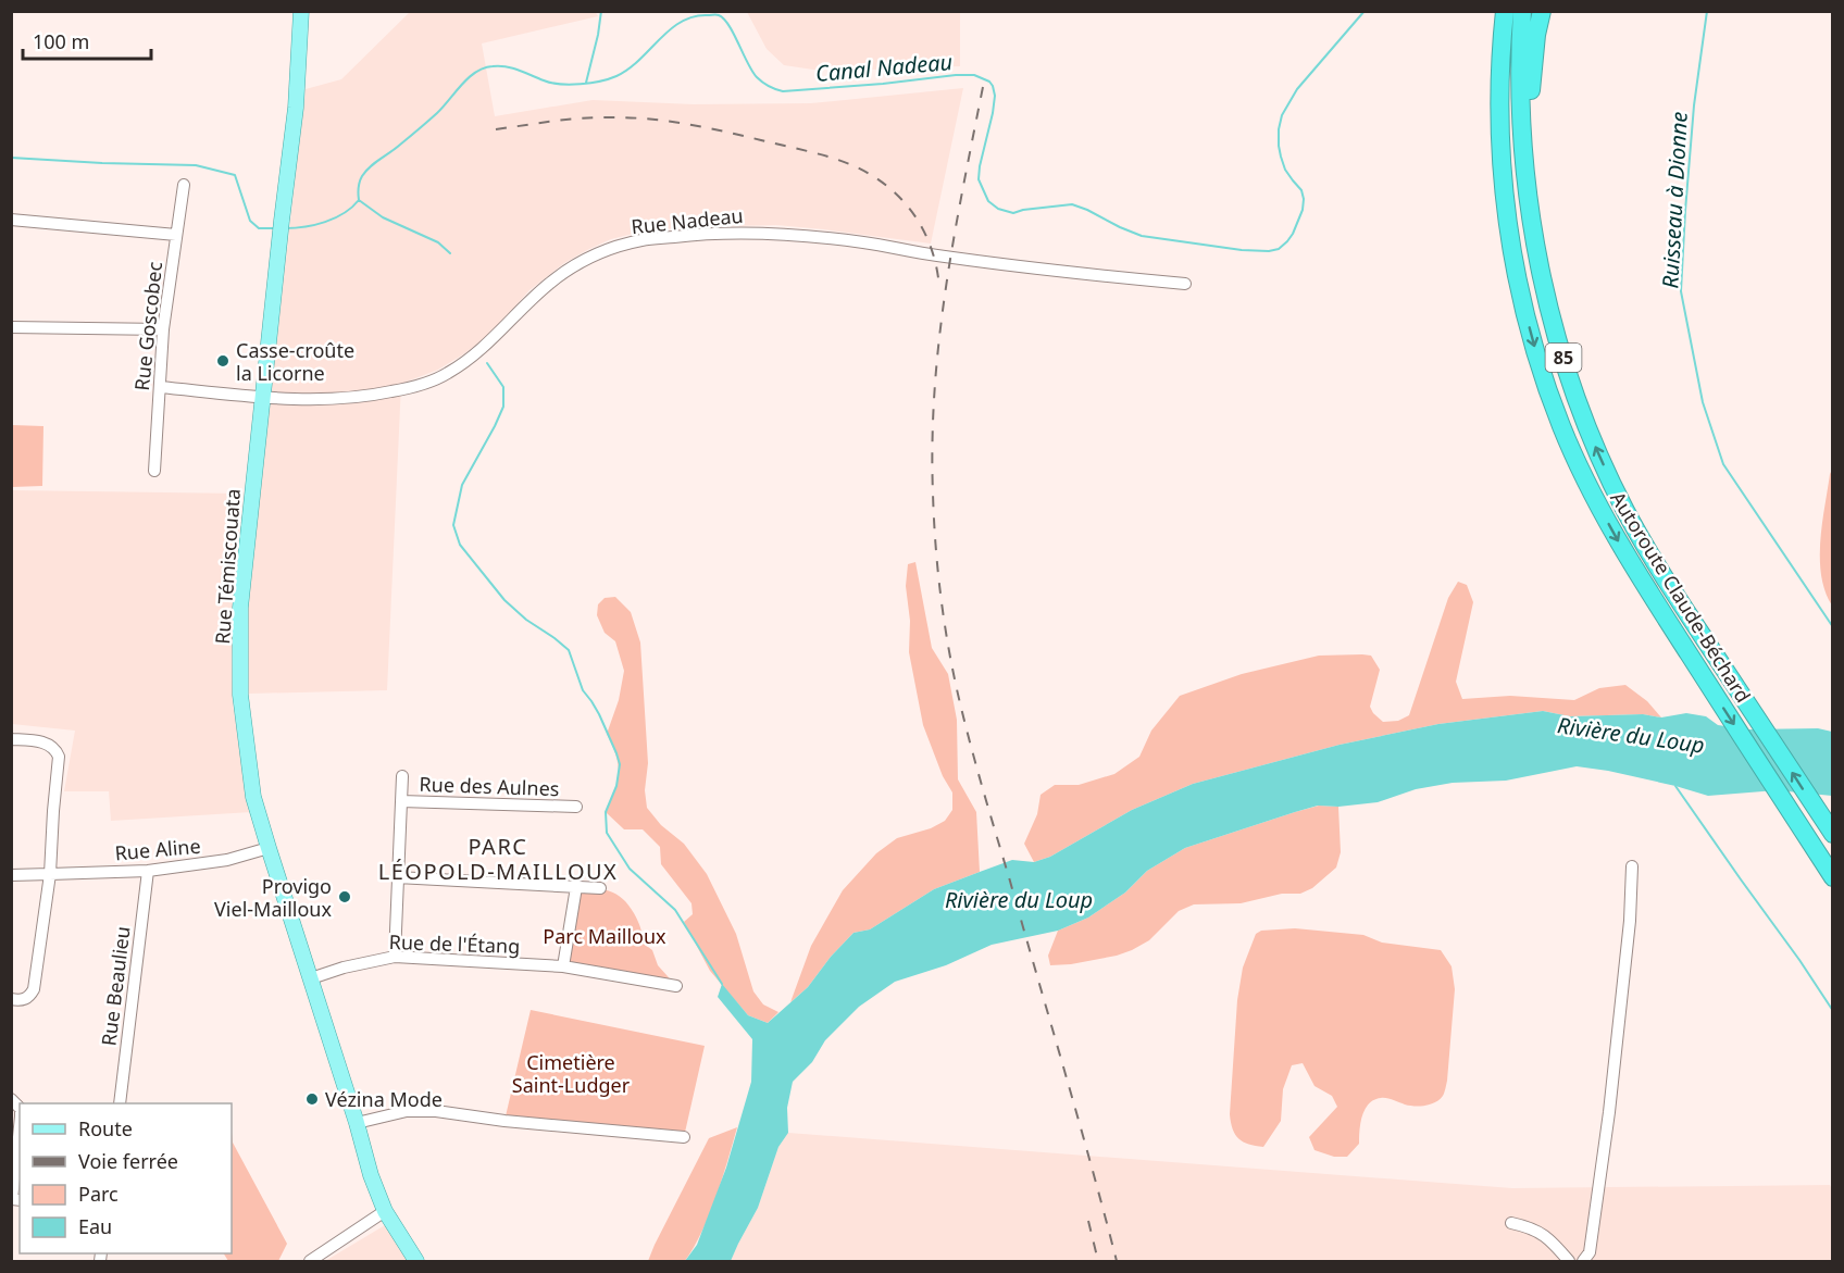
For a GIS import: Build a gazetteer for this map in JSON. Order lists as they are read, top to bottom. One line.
{"streets":{"highway":["85","Autoroute Claude-Béchard"],"main road":["Rue Témiscouata"],"street":["Rue Nadeau","Rue Goscobec","Rue des Aulnes","Rue Aline","Rue de l'Étang","Rue Beaulieu"]},"crossings":[["Rue Nadeau","Rue Goscobec"],["Rue Nadeau","Rue Témiscouata"],["Rue Témiscouata","Rue Aline"],["Rue Témiscouata","Rue de l'Étang"],["Rue Aline","Rue Beaulieu"]],"districts":["PARC LÉOPOLD-MAILLOUX"],"water":["Canal Nadeau","Ruisseau à Dionne","Rivière du Loup"],"parks":["Parc Mailloux","Cimetière Saint-Ludger"],"places":["Casse-croûte la Licorne","Provigo Viel-Mailloux","Vézina Mode"],"legend":["Route","Voie ferrée","Parc","Eau"],"scale_bar":"100 m"}
